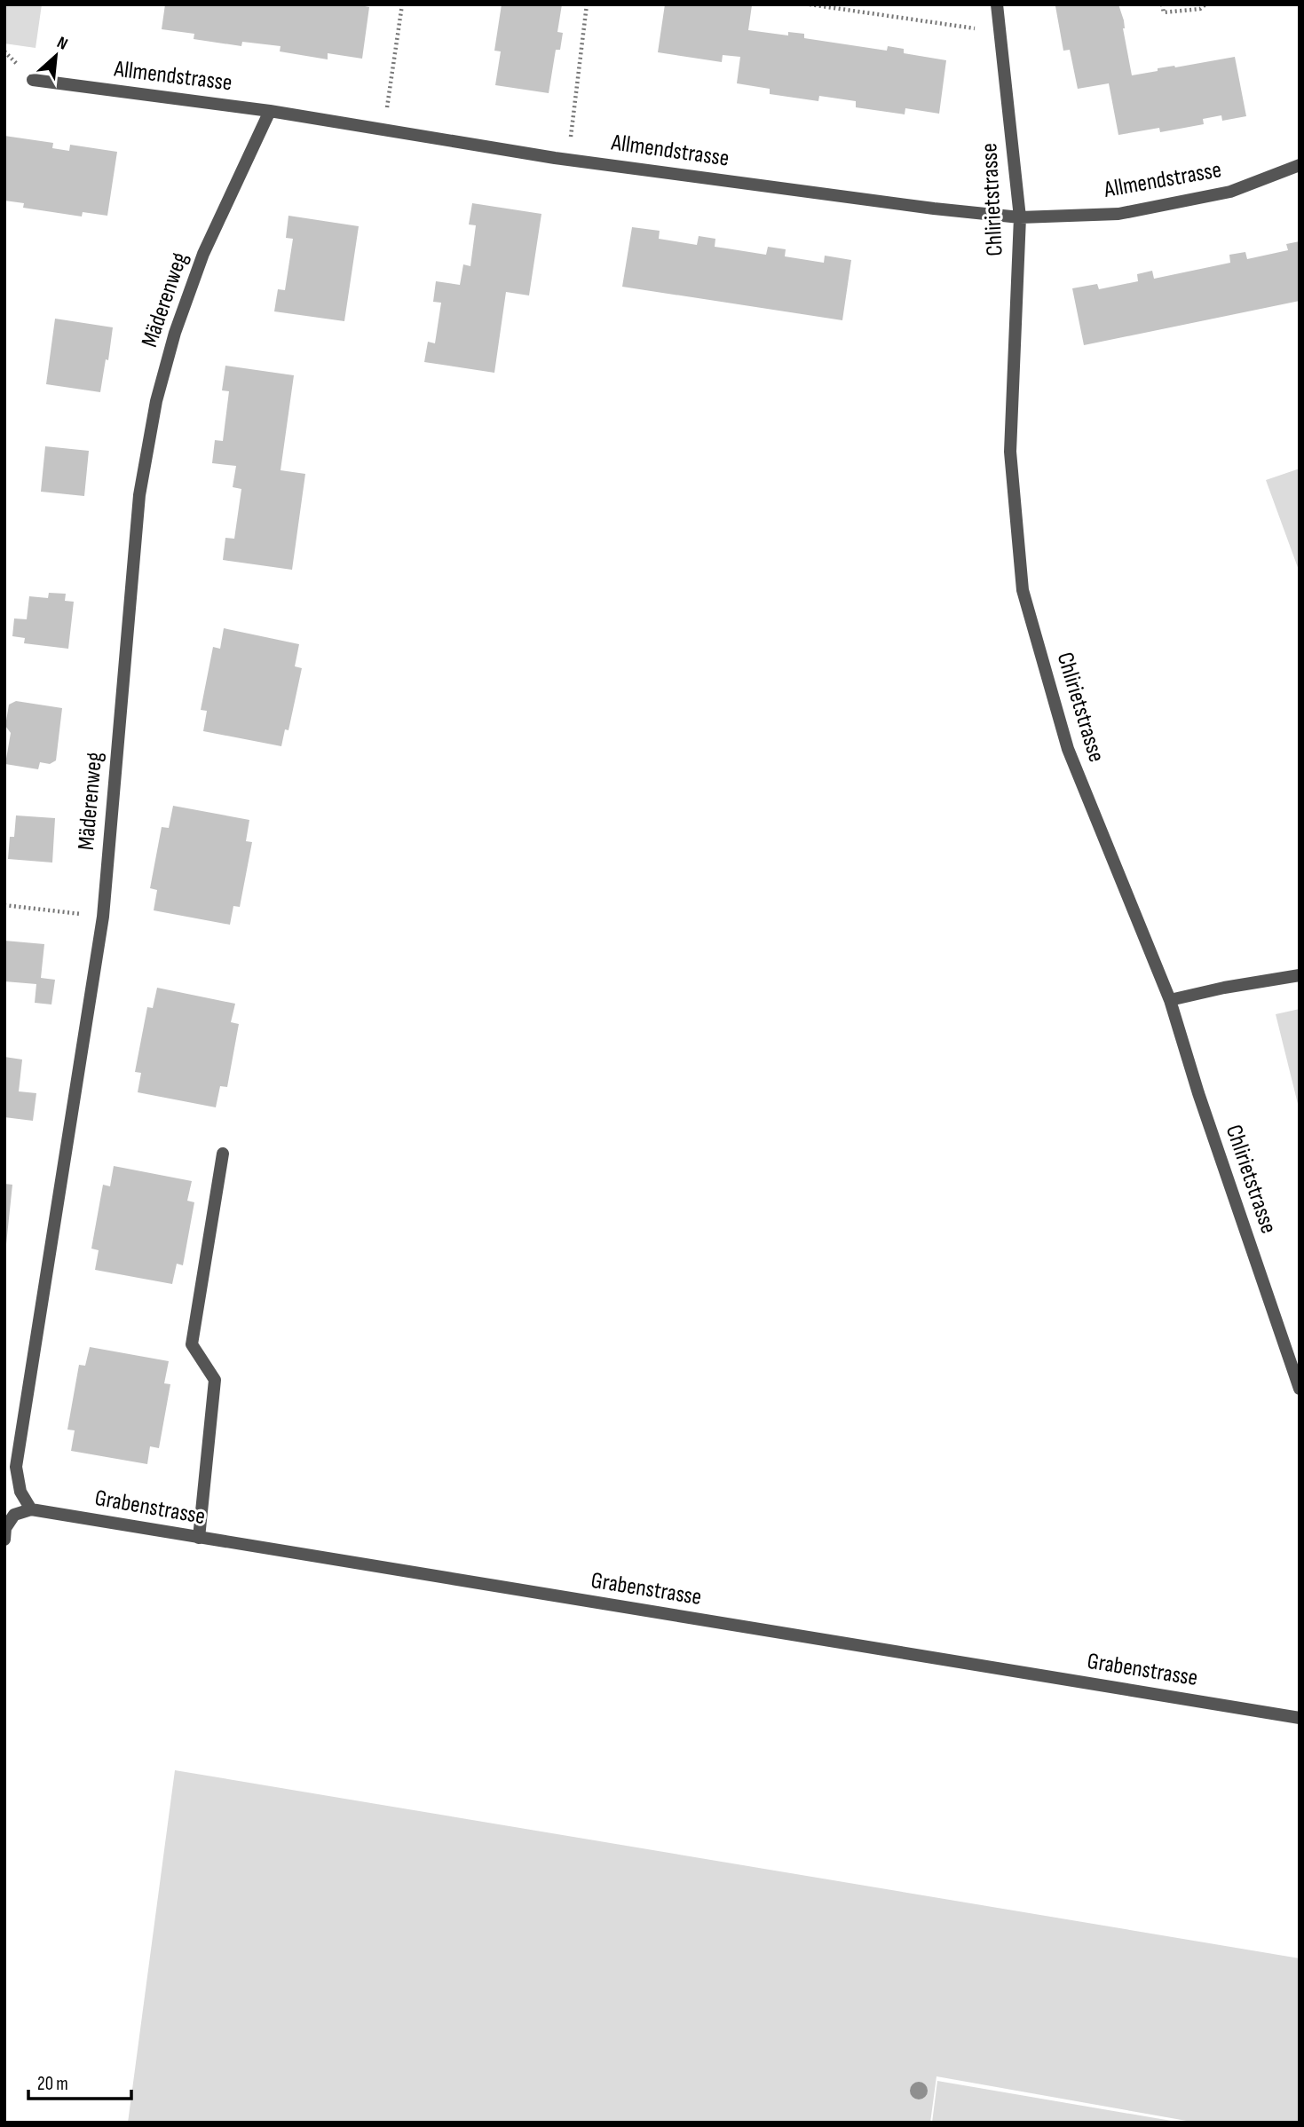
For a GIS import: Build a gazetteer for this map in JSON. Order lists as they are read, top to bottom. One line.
{"streets":{"street":["Allmendstrasse","Chlirietstrasse","Mäderenweg","Grabenstrasse"]},"crossings":[["Allmendstrasse","Chlirietstrasse"],["Allmendstrasse","Mäderenweg"],["Mäderenweg","Grabenstrasse"]],"scale_bar":"20 m","north":"top right"}
